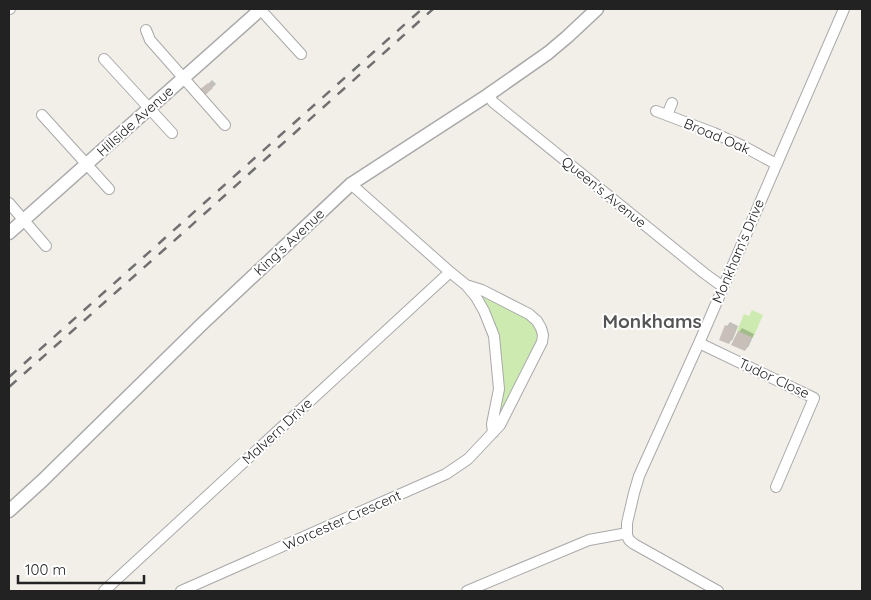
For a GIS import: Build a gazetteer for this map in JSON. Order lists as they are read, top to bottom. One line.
{"streets":{"street":["Hillside Avenue","Broad Oak","Queen's Avenue","King's Avenue","Monkham's Drive","Tudor Close","Malvern Drive","Worcester Crescent"]},"crossings":[["Broad Oak","Monkham's Drive"],["Queen's Avenue","King's Avenue"],["Queen's Avenue","Monkham's Drive"],["King's Avenue","Worcester Crescent"],["Monkham's Drive","Tudor Close"],["Malvern Drive","Worcester Crescent"]],"districts":["Monkhams"],"scale_bar":"100 m"}
